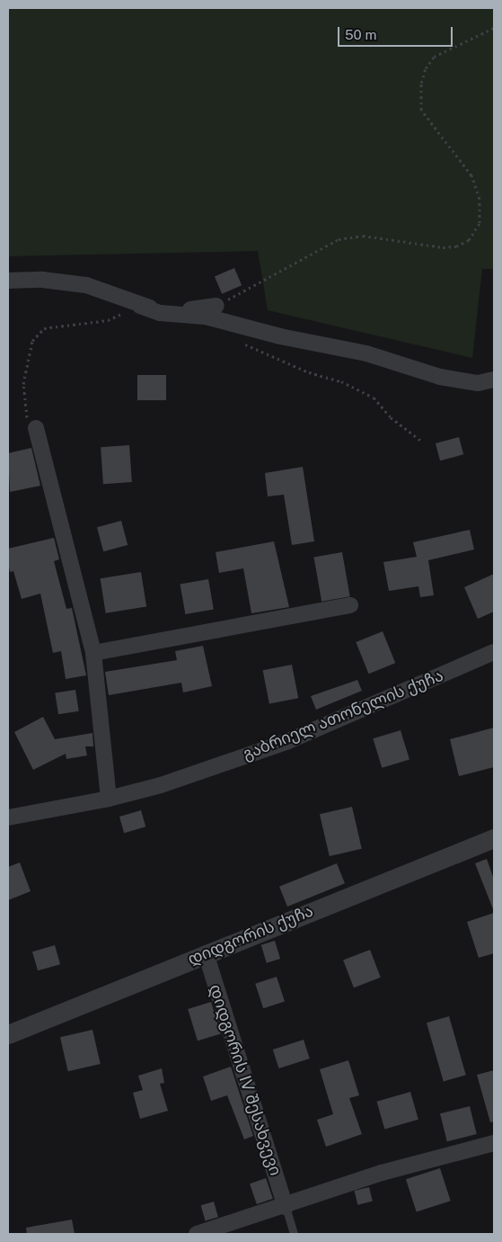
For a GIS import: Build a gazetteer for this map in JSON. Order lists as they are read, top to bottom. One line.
{"streets":{"street":["გაბრიელ ათონელის ქუჩა","დიდგორის ქუჩა","დიდგორის IV შესახვევი"]},"crossings":[["დიდგორის ქუჩა","დიდგორის IV შესახვევი"]],"scale_bar":"50 m"}
